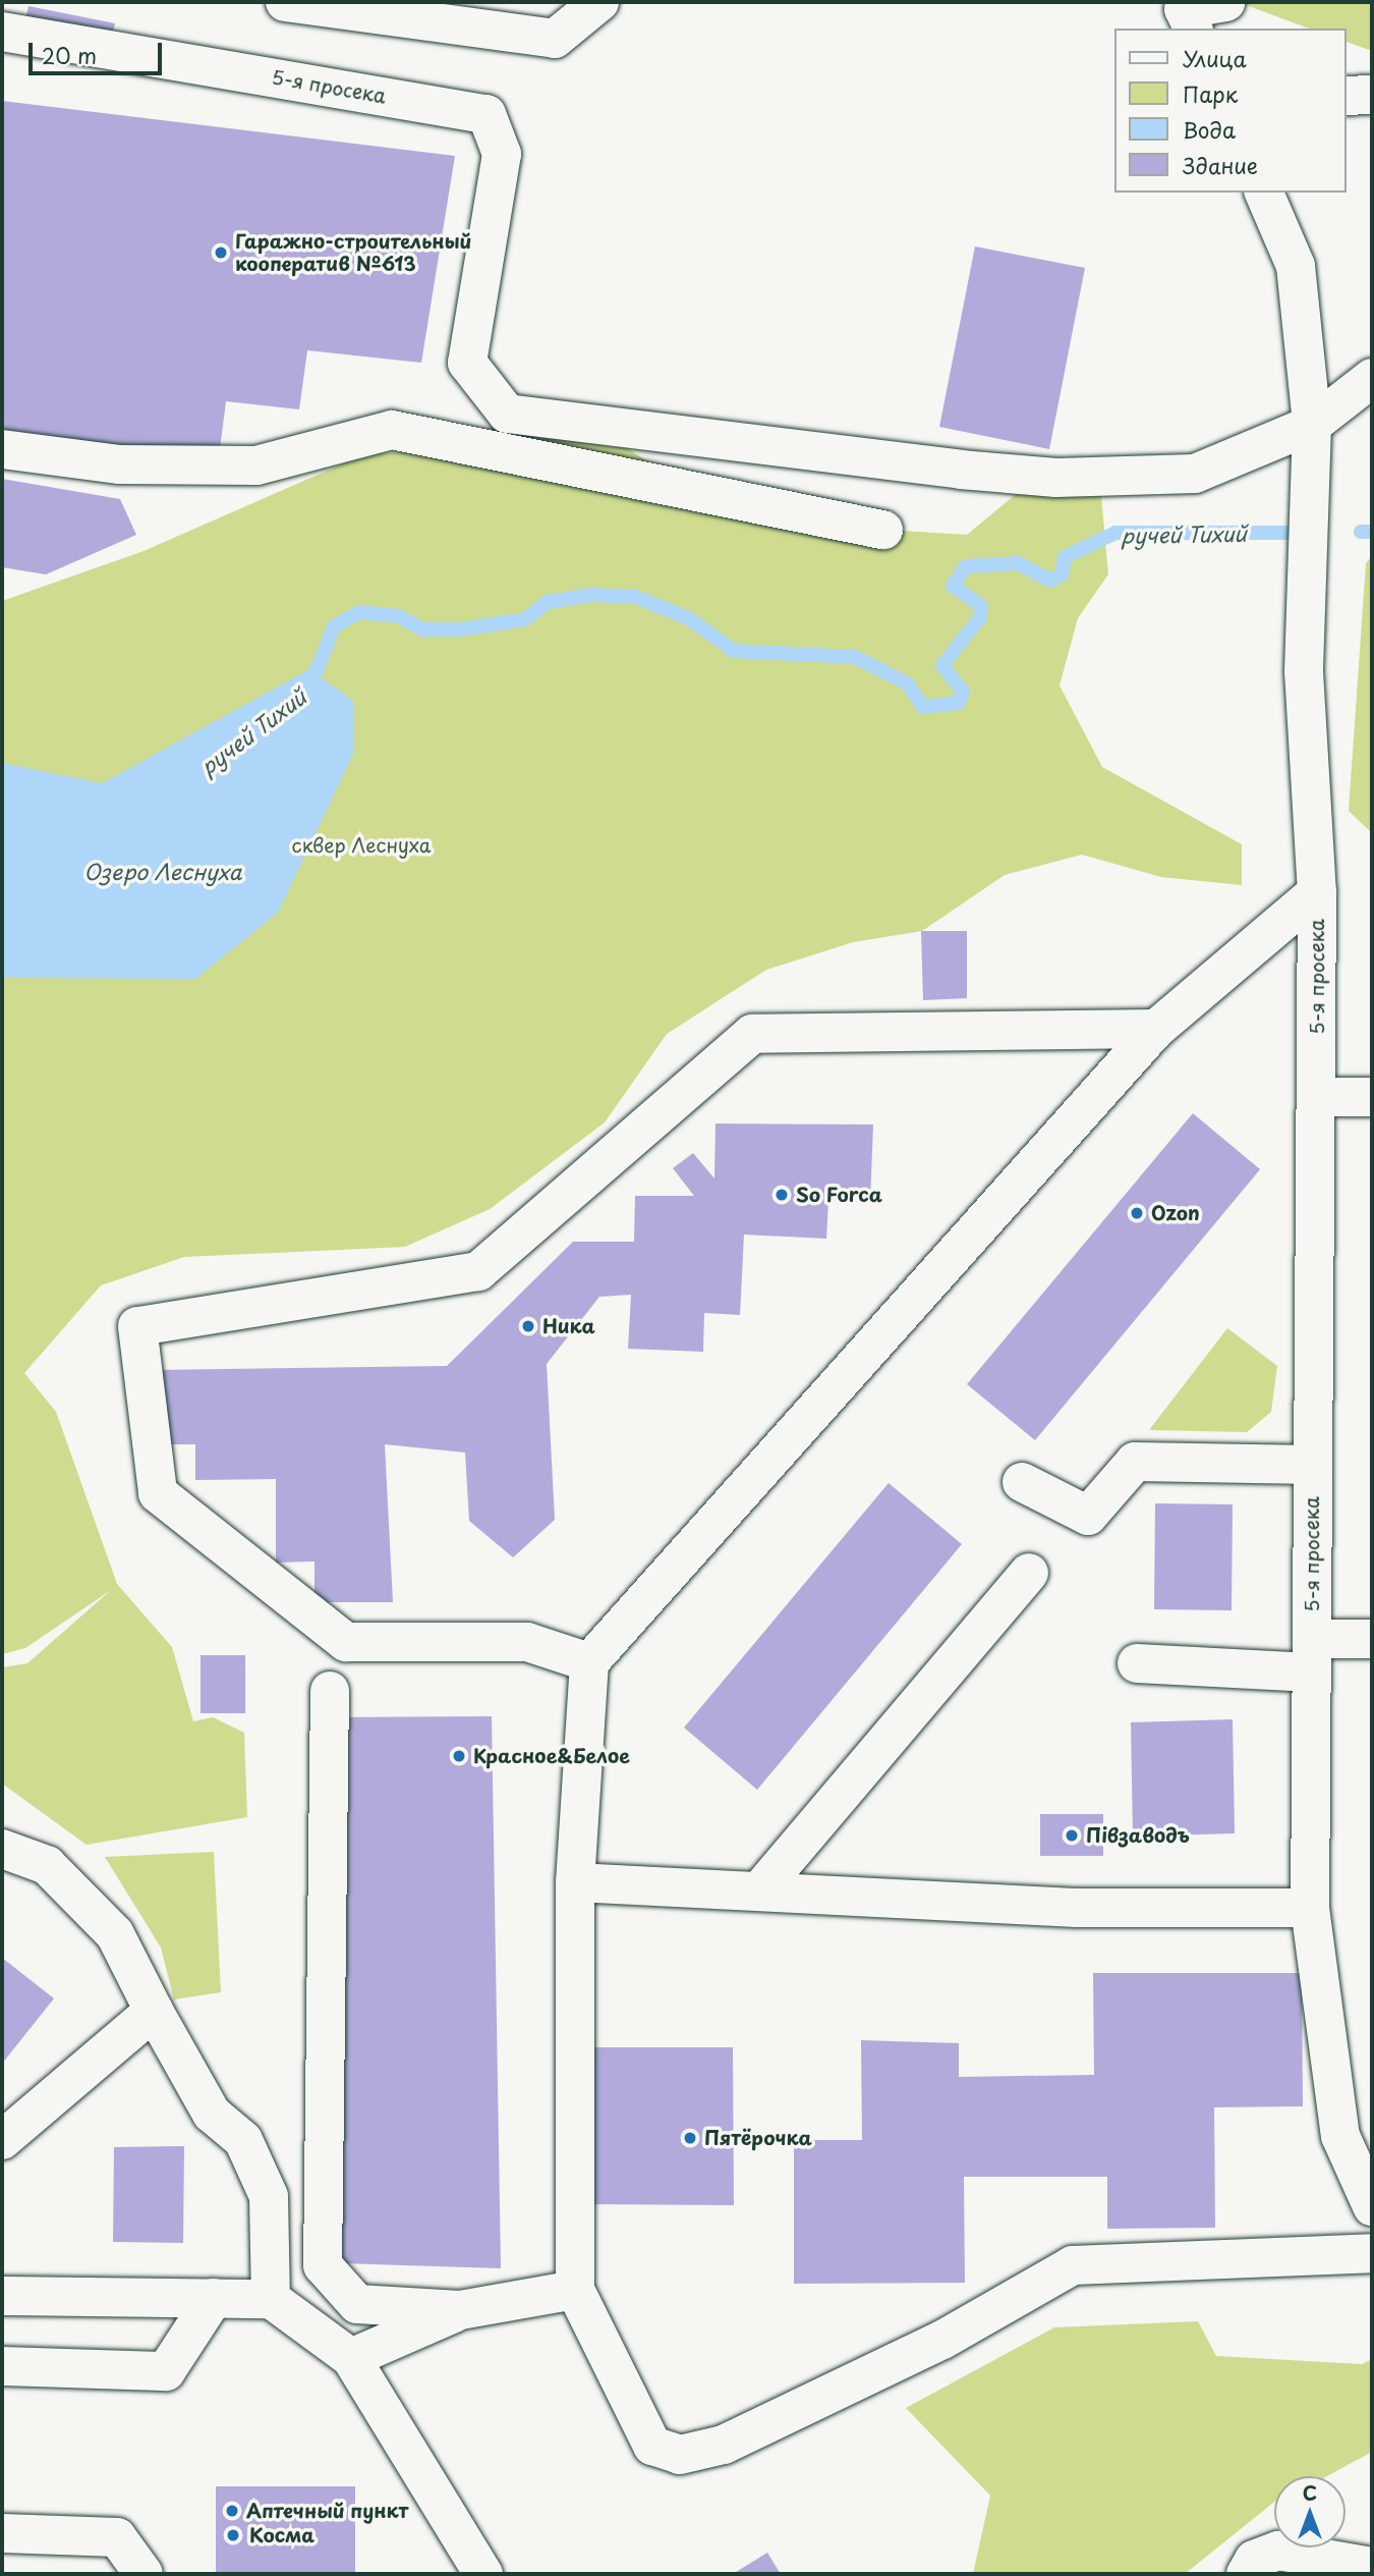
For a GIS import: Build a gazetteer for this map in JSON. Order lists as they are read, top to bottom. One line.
{"streets":{"street":["5-я просека"]},"water":["ручей Тихий","Озеро Леснуха"],"parks":["сквер Леснуха"],"places":["Гаражно-строительный кооператив №613","So Forca","Ozon","Ника","Красное&Белое","Пiвзаводъ","Пятёрочка","Аптечный пункт","Косма"],"legend":["Улица","Парк","Вода","Здание"],"scale_bar":"20 m","north":"top"}
